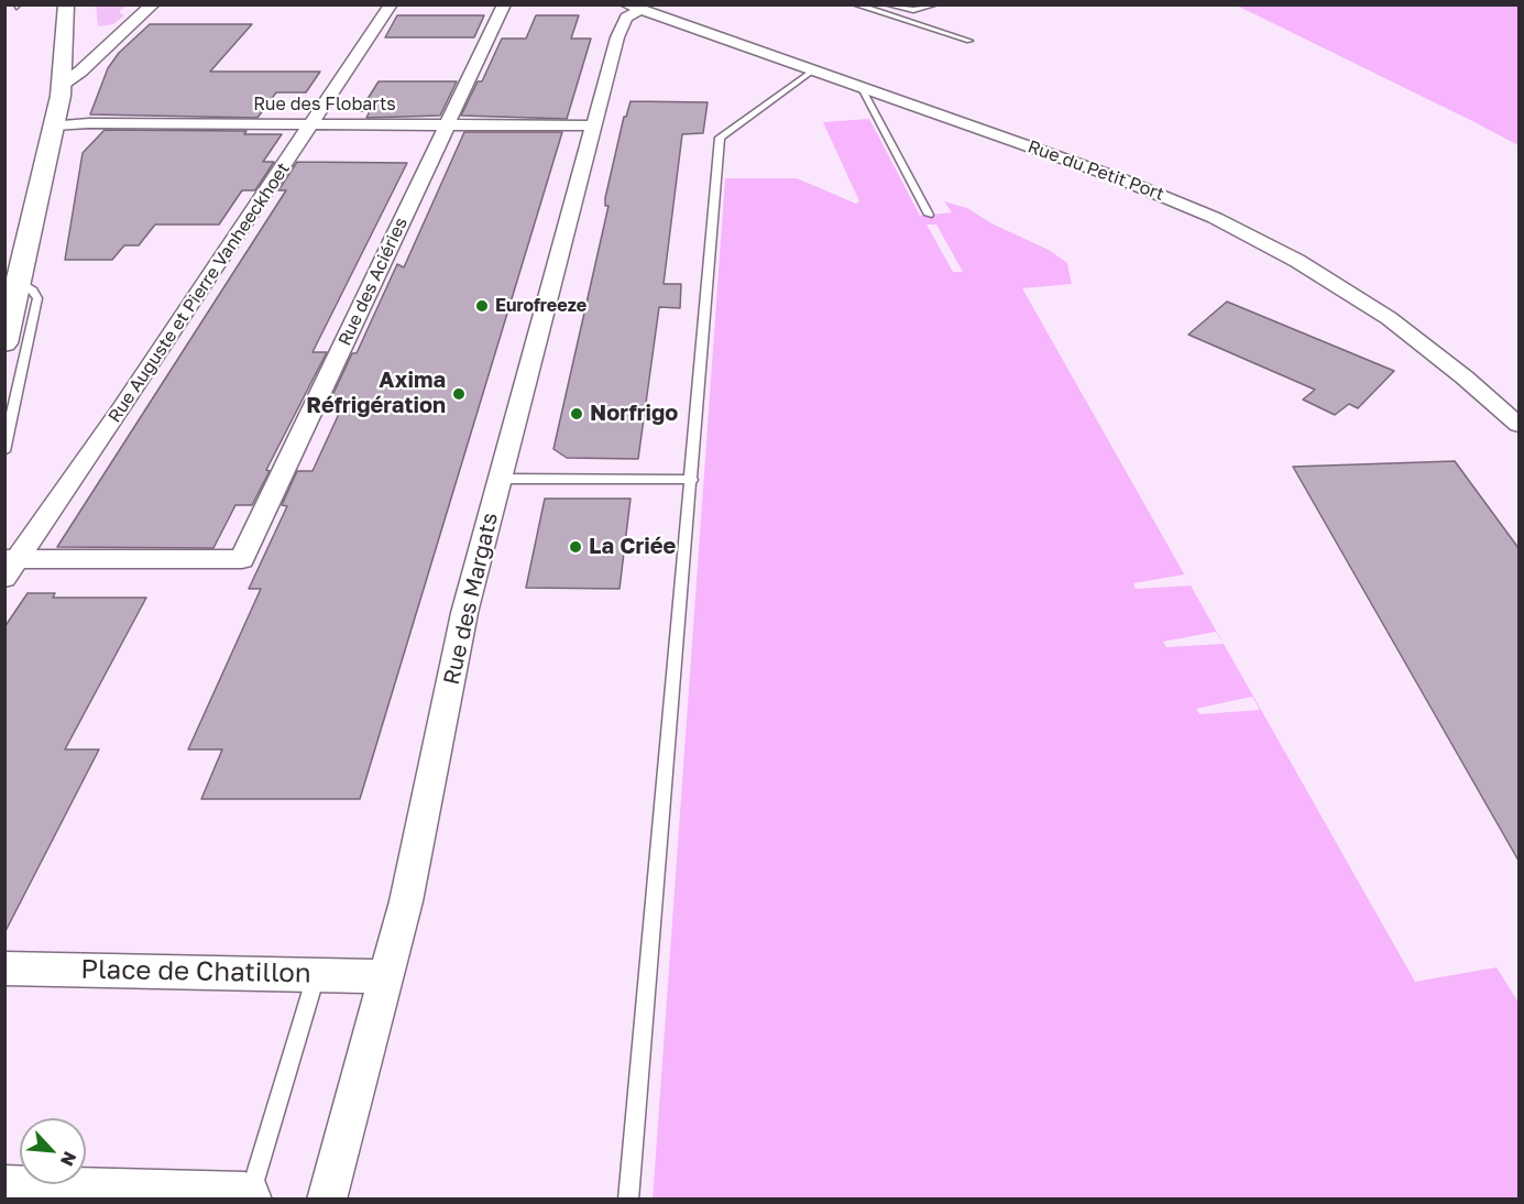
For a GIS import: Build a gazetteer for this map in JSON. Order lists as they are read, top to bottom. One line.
{"streets":{"street":["Rue des Flobarts","Rue du Petit Port","Rue des Aciéries","Rue Auguste et Pierre Vanheeckhoet","Rue des Margats","Place de Chatillon"]},"crossings":[["Rue des Flobarts","Rue des Aciéries"],["Rue des Flobarts","Rue Auguste et Pierre Vanheeckhoet"],["Rue des Flobarts","Rue des Margats"],["Rue du Petit Port","Rue des Margats"],["Rue des Aciéries","Rue Auguste et Pierre Vanheeckhoet"],["Rue des Margats","Place de Chatillon"]],"places":["Eurofreeze","Axima Réfrigération","Norfrigo","La Criée"],"north":"bottom right"}
